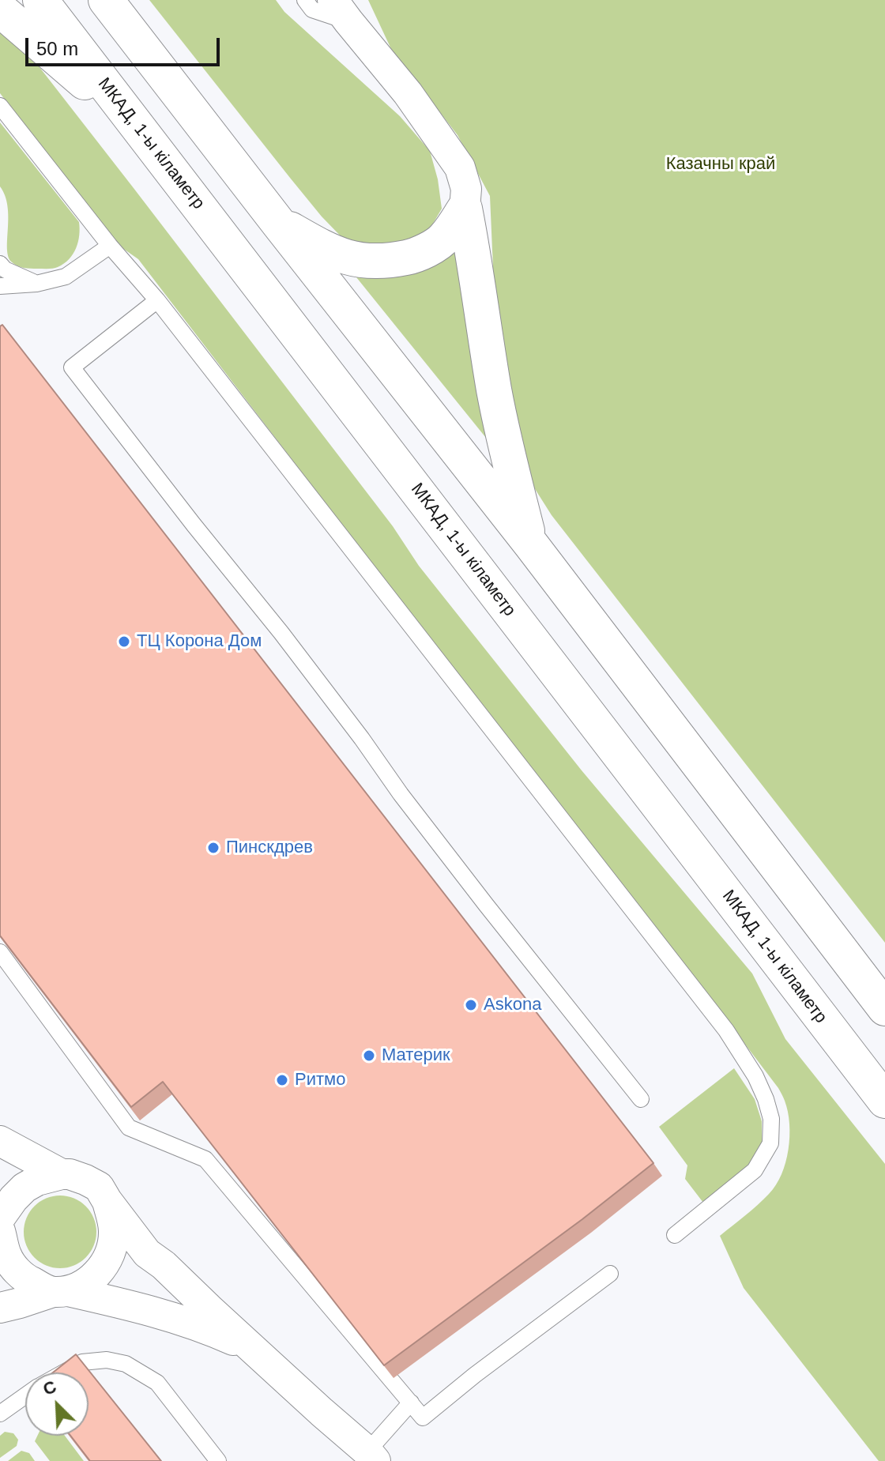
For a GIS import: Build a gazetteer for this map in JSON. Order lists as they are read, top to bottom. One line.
{"streets":{"highway":["МКАД, 1-ы кіламетр"]},"parks":["Казачны край"],"places":["ТЦ Корона Дом","Пинскдрев","Askona","Материк","Ритмо"],"scale_bar":"50 m","north":"top left"}
